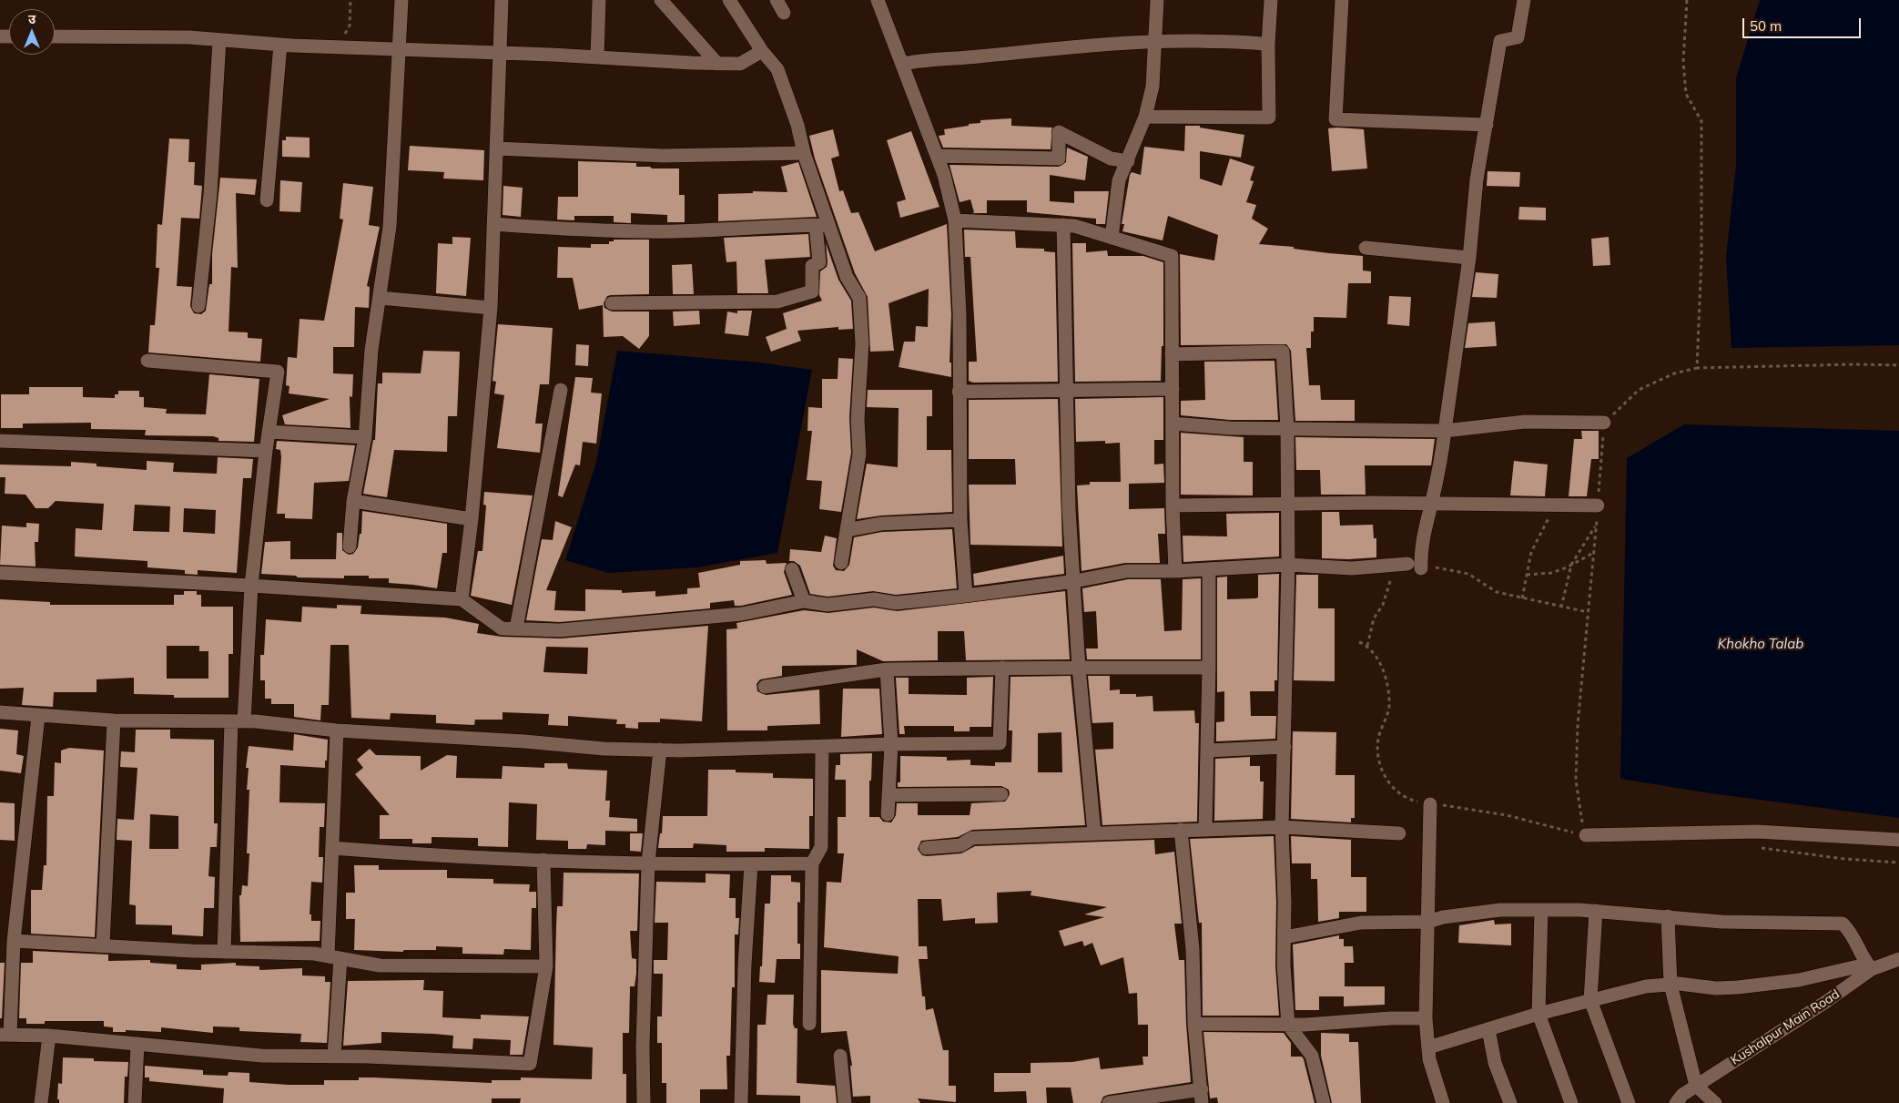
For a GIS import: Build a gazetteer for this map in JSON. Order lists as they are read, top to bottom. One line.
{"streets":{"street":["Kushalpur Main Road"]},"water":["Khokho Talab"],"scale_bar":"50 m","north":"top"}
